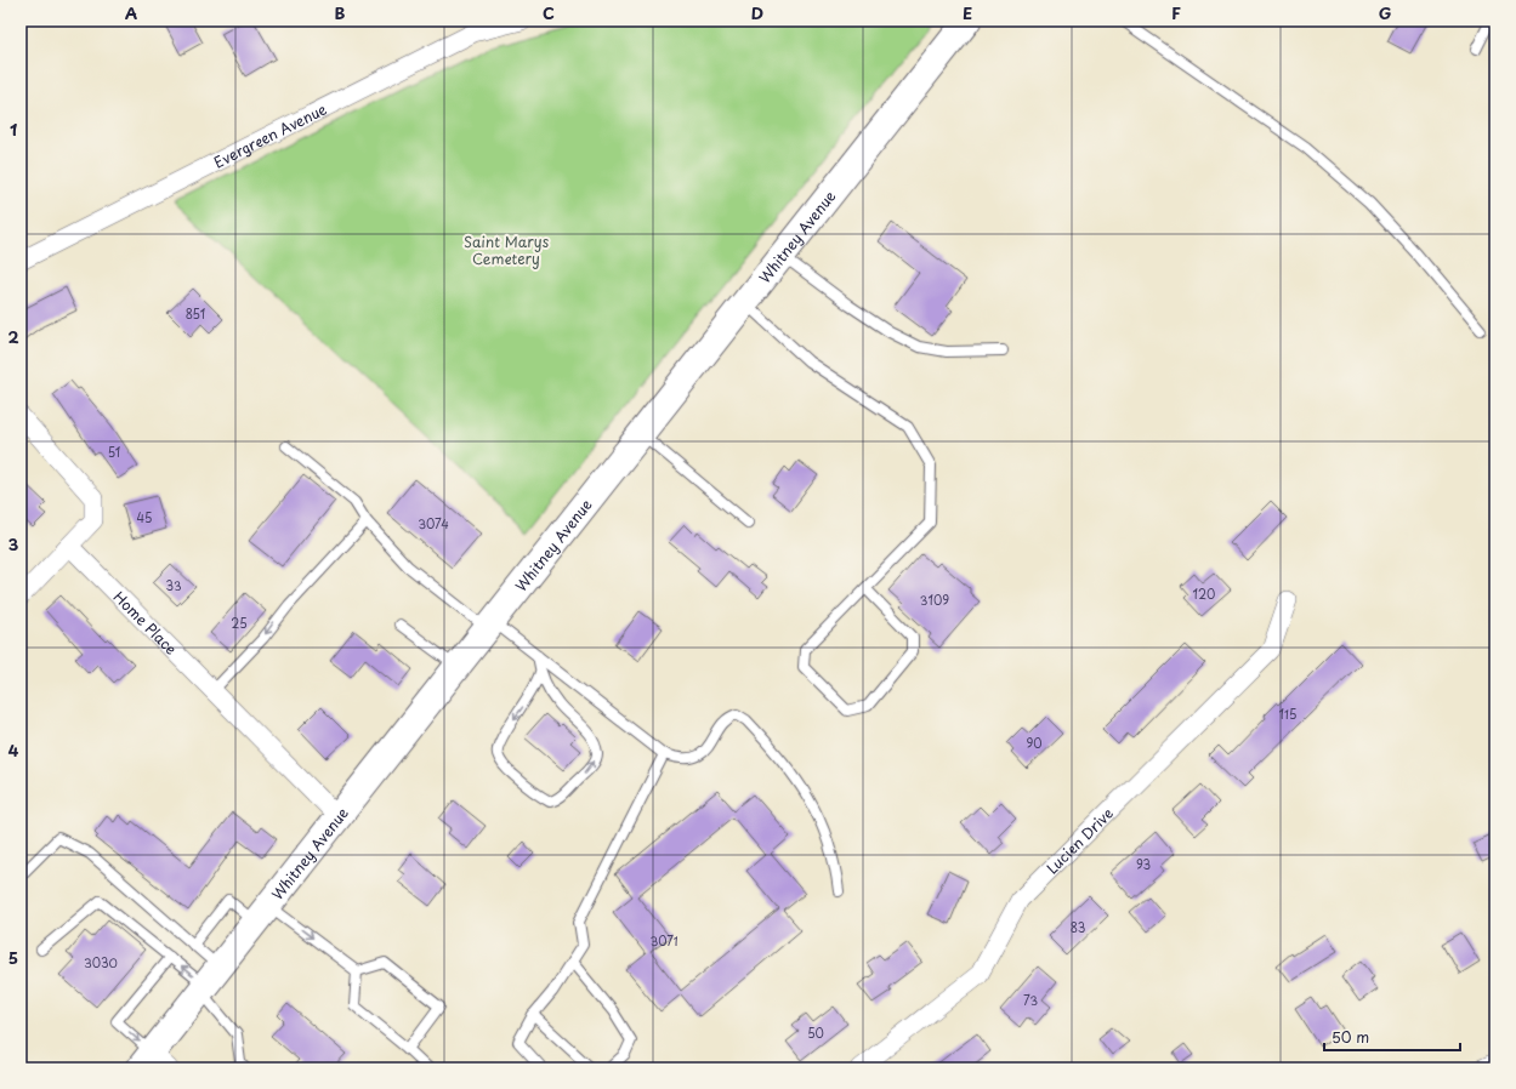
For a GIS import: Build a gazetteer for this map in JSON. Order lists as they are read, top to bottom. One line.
{"streets":{"highway":["Whitney Avenue"],"street":["Evergreen Avenue","Home Place","Lucien Drive"]},"crossings":[["Whitney Avenue","Home Place"]],"parks":["Saint Marys Cemetery"],"house_numbers":["851","51","45","3074","33","120","3109","25","115","90","93","83","3071","3030","73","50"],"scale_bar":"50 m","grid":{"columns":["A","B","C","D","E","F","G"],"rows":["1","2","3","4","5"]}}
